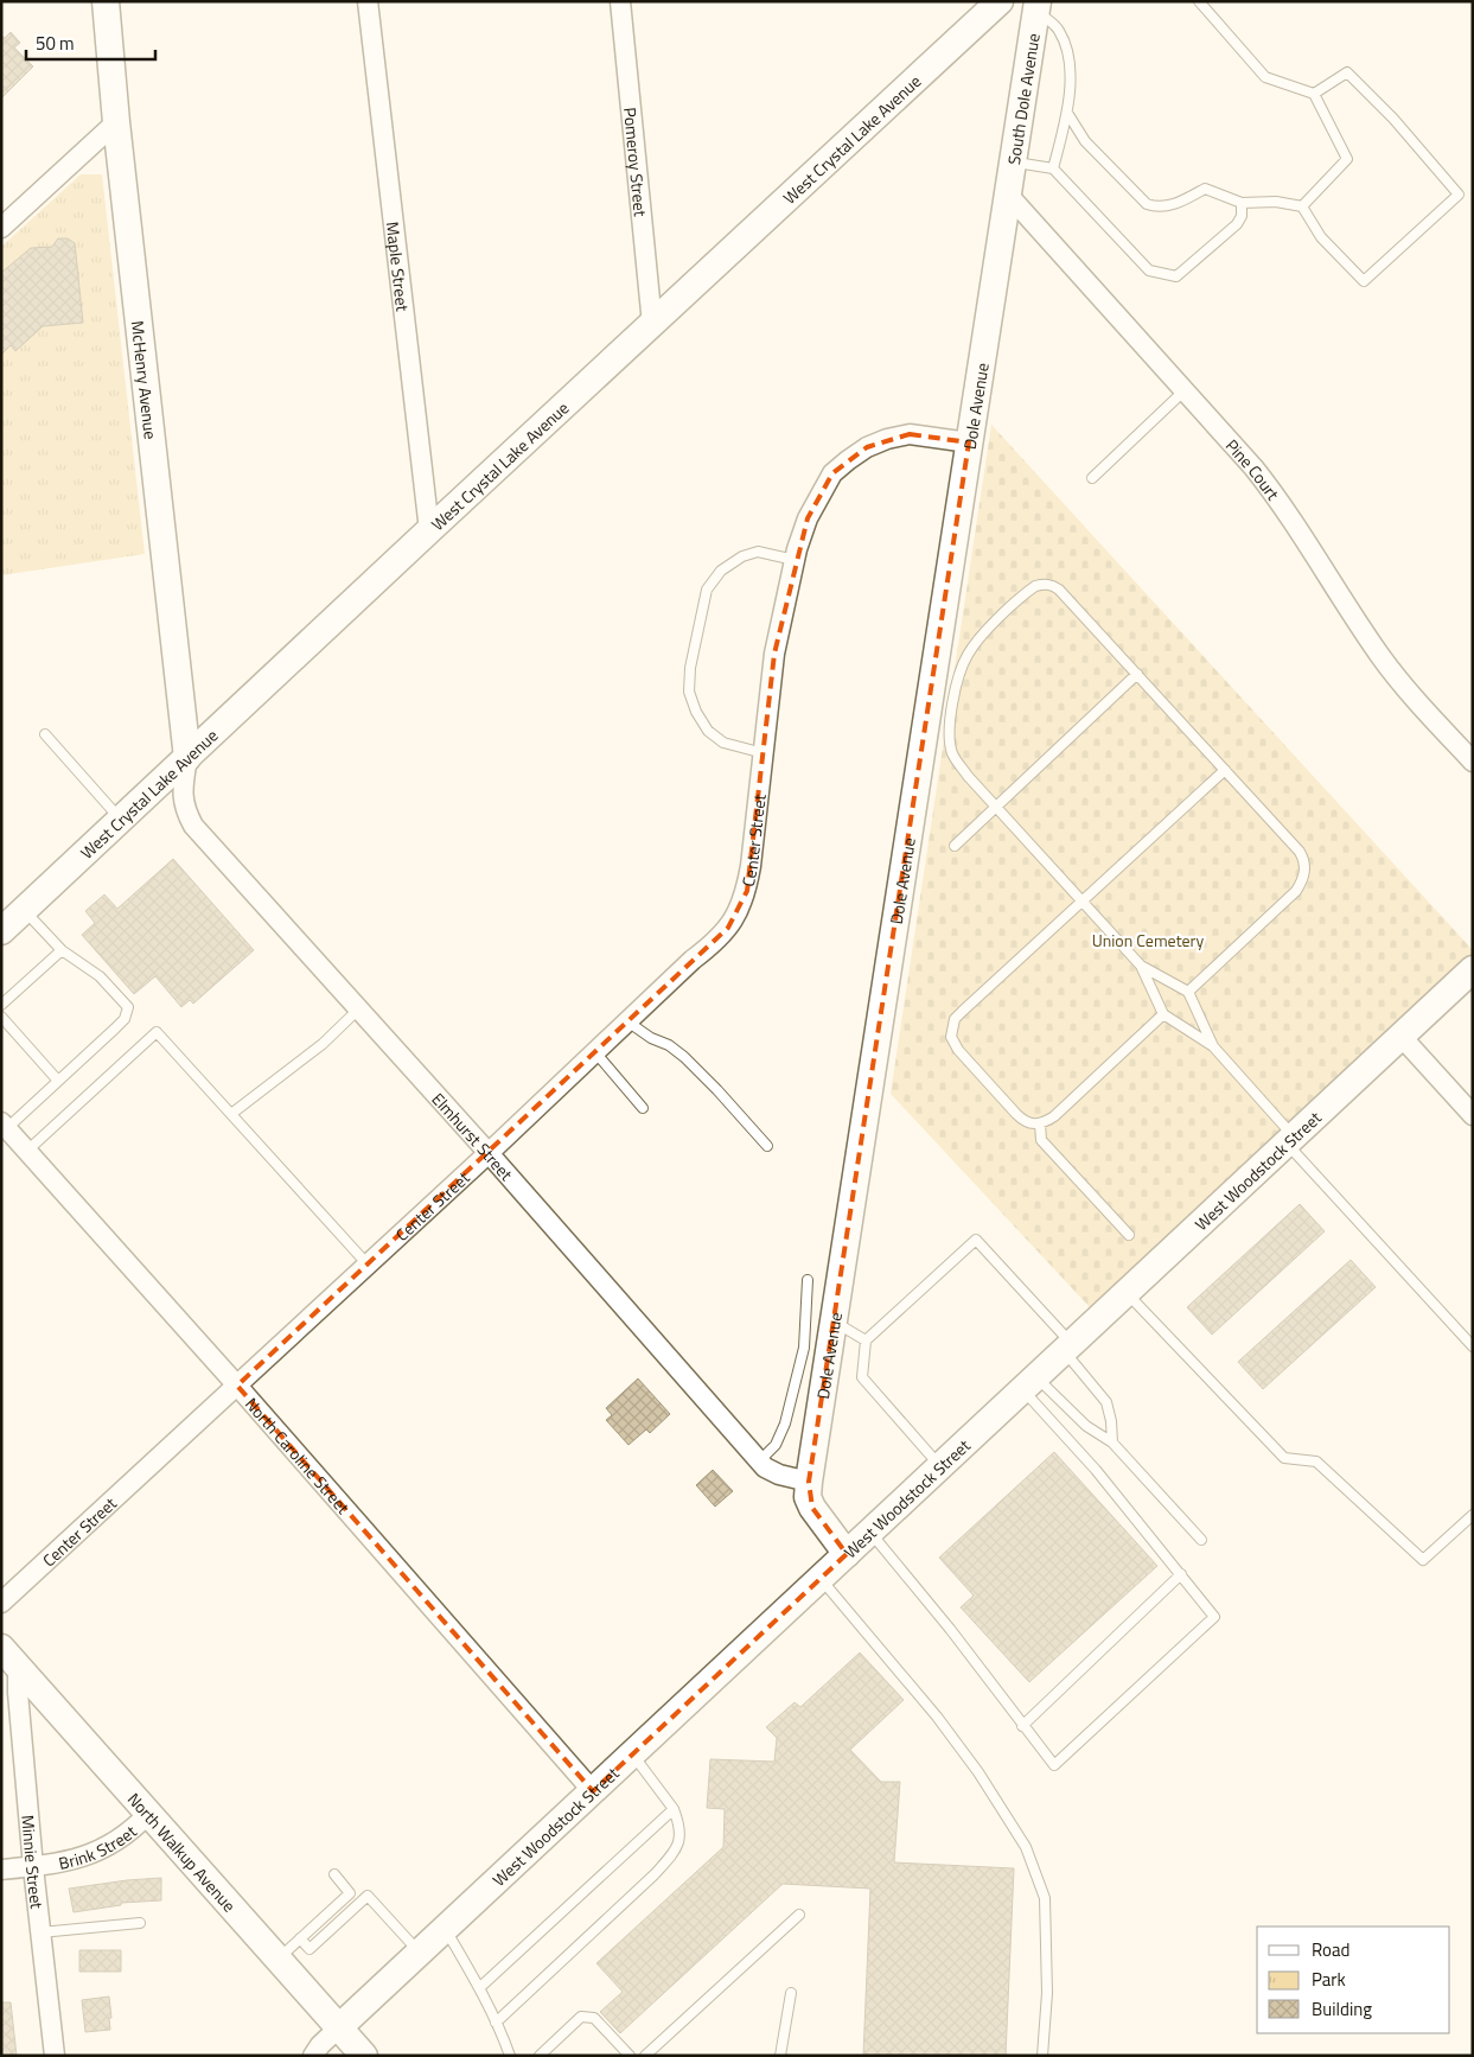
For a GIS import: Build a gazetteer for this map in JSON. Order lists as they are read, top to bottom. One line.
{"streets":{"street":["South Dole Avenue","West Crystal Lake Avenue","Pomeroy Street","Maple Street","McHenry Avenue","Dole Avenue","Pine Court","Center Street","Elmhurst Street","West Woodstock Street","North Caroline Street","Brink Street","North Walkup Avenue","Minnie Street"]},"crossings":[["South Dole Avenue","Dole Avenue"],["South Dole Avenue","Pine Court"],["West Crystal Lake Avenue","Pomeroy Street"],["West Crystal Lake Avenue","Maple Street"],["West Crystal Lake Avenue","McHenry Avenue"],["West Crystal Lake Avenue","Elmhurst Street"],["McHenry Avenue","Elmhurst Street"],["Dole Avenue","Pine Court"],["Dole Avenue","Center Street"],["Dole Avenue","Elmhurst Street"],["Dole Avenue","West Woodstock Street"],["Center Street","Elmhurst Street"],["Center Street","North Caroline Street"],["West Woodstock Street","North Caroline Street"],["West Woodstock Street","North Walkup Avenue"],["Brink Street","North Walkup Avenue"],["Brink Street","Minnie Street"],["North Walkup Avenue","Minnie Street"]],"parks":["Union Cemetery"],"legend":["Road","Park","Building"],"scale_bar":"50 m"}
